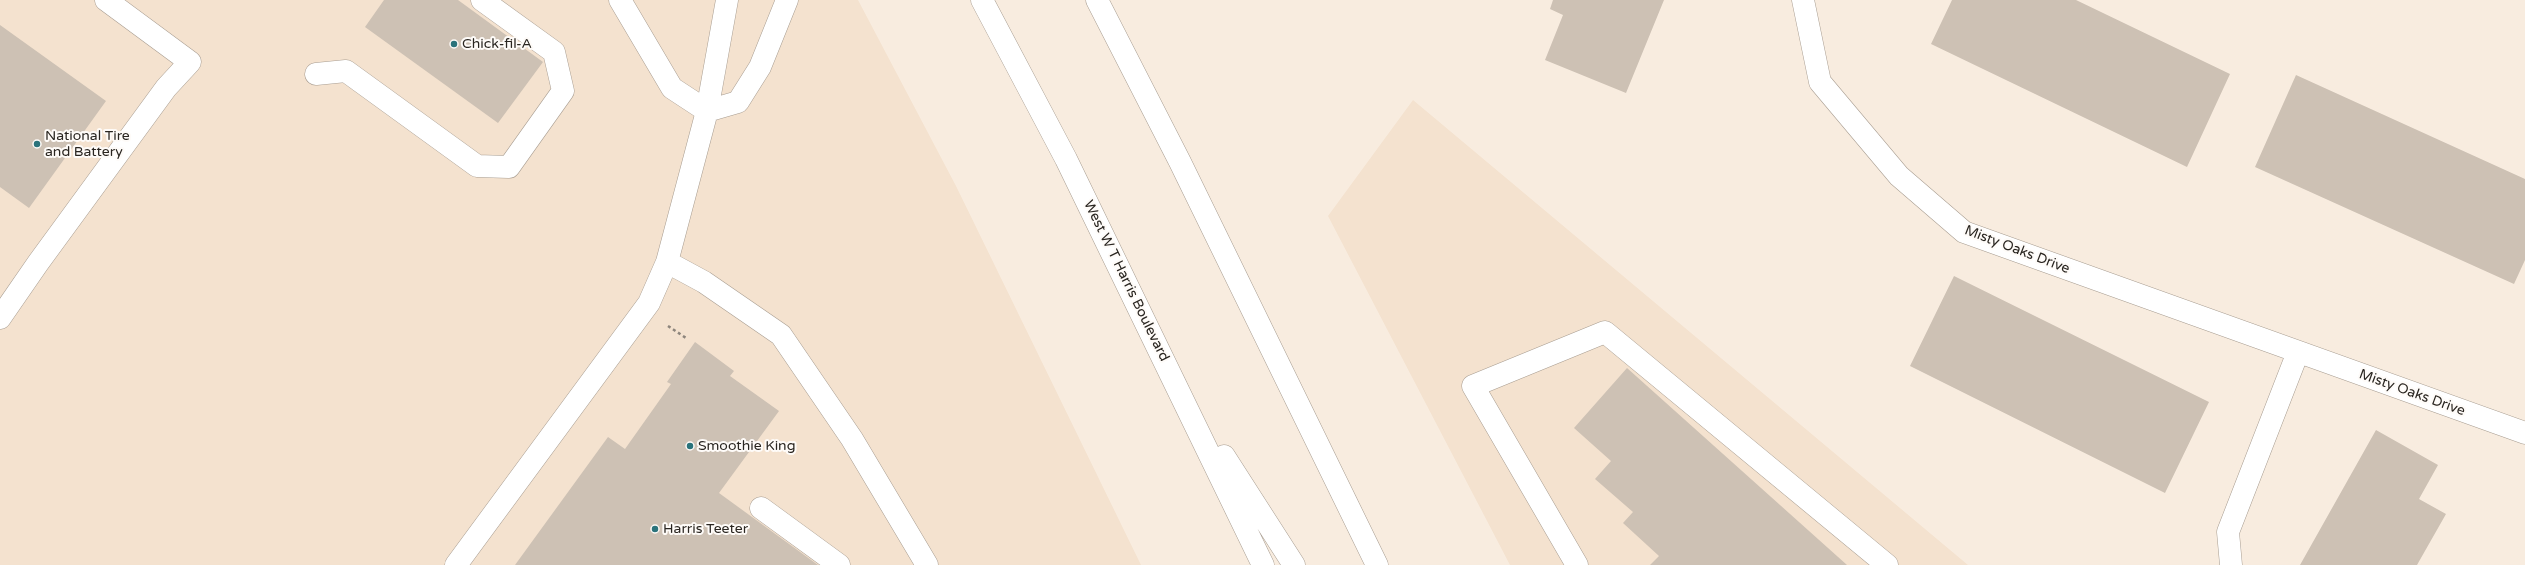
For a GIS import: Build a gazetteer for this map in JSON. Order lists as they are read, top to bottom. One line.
{"streets":{"street":["Misty Oaks Drive","West W T Harris Boulevard"]},"places":["Chick-fil-A","National Tire and Battery","Smoothie King","Harris Teeter"]}
